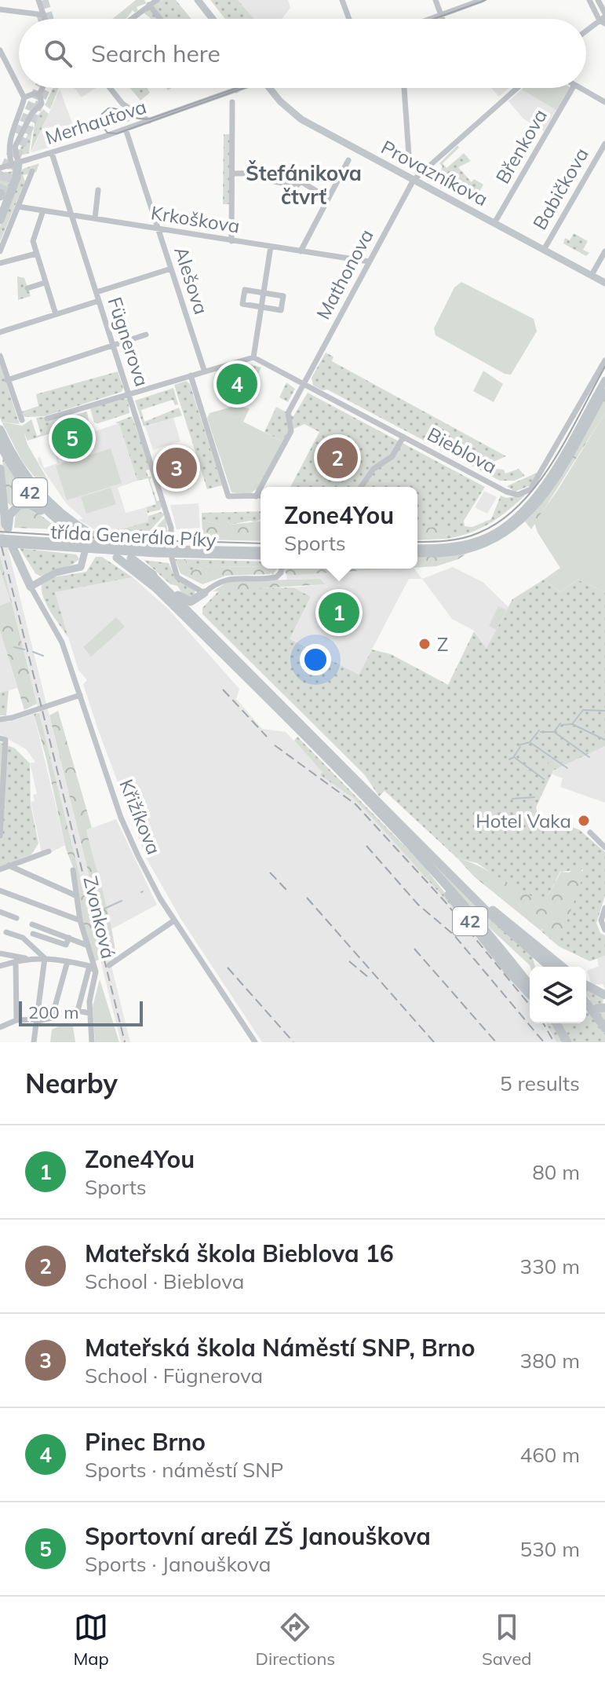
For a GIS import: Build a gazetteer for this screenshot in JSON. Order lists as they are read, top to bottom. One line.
{"streets":{"highway":["42"],"main road":["Provazníkova","třída Generála Píky"],"street":["Merhautova","Břenkova","Babičkova","Krkoškova","Mathonova","Alešova","Fügnerova","Bieblova","Křižíkova","Zvonková"]},"crossings":[["Merhautova","Alešova"],["Merhautova","Fügnerova"],["Břenkova","Provazníkova"],["Provazníkova","Babičkova"],["Provazníkova","Mathonova"],["Krkoškova","Mathonova"],["Krkoškova","Alešova"],["Krkoškova","Fügnerova"],["Mathonova","Bieblova"],["Fügnerova","42"],["Fügnerova","třída Generála Píky"],["42","třída Generála Píky"]],"districts":["Štefánikova čtvrť"],"places":["Z","Hotel Vaka"],"scale_bar":"200 m","page":{"search":"Search here","pins":["4","5","2","3","1"],"popup":["Zone4You","Sports"],"scale":"200 m","heading":["Nearby","5 results"],"list":[{"mark":"1","name":"Zone4You","note":"Sports","value":"80 m"},{"mark":"2","name":"Mateřská škola Bieblova 16","note":"School · Bieblova","value":"330 m"},{"mark":"3","name":"Mateřská škola Náměstí SNP, Brno","note":"School · Fügnerova","value":"380 m"},{"mark":"4","name":"Pinec Brno","note":"Sports · náměstí SNP","value":"460 m"},{"mark":"5","name":"Sportovní areál ZŠ Janouškova","note":"Sports · Janouškova","value":"530 m"}],"nav":["Map","Directions","Saved"]}}
